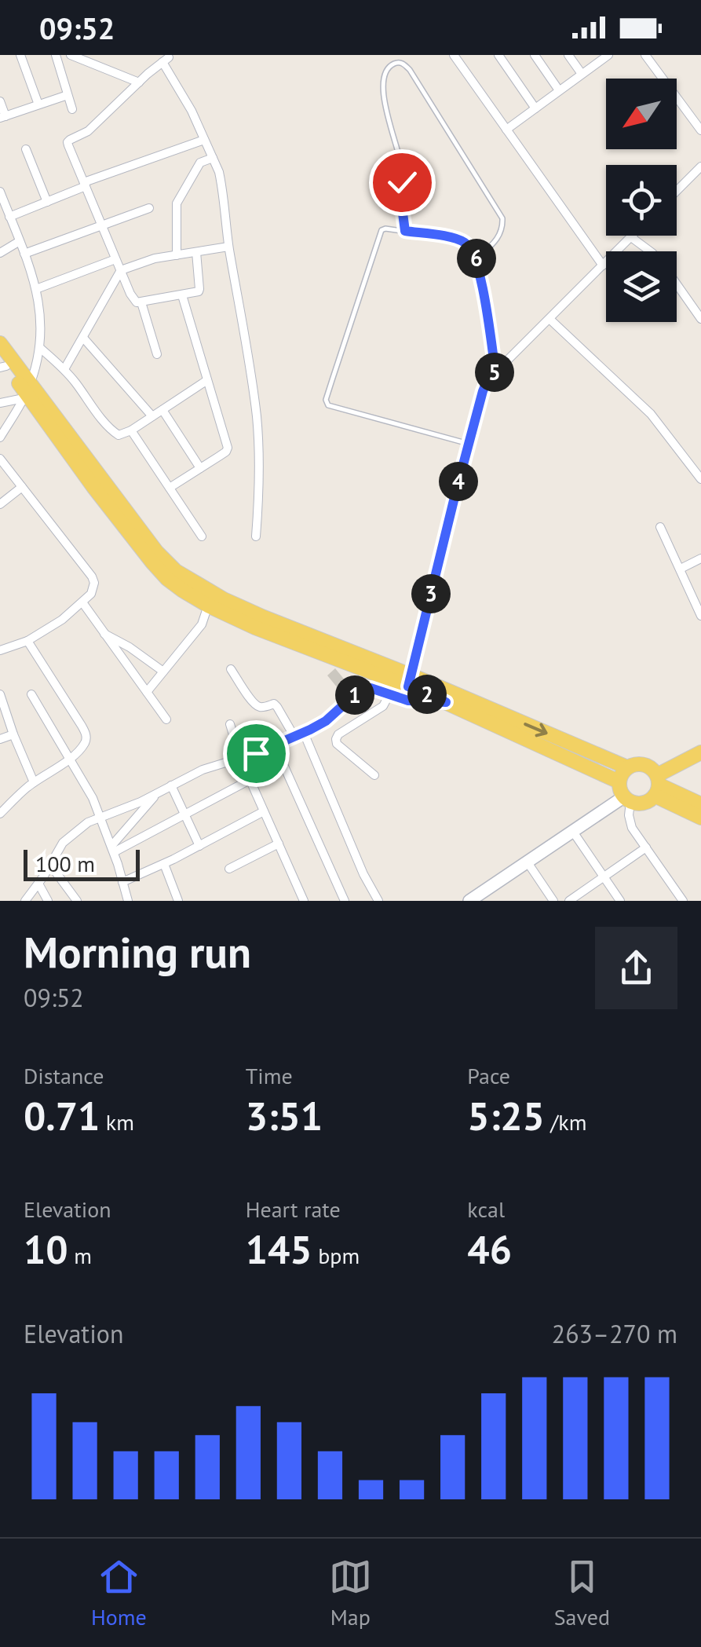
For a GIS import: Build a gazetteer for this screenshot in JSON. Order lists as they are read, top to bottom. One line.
{"scale_bar":"100 m","north":"bottom left","page":{"status":"09:52","pins":["6","5","4","3","2","1"],"scale":"100 m","heading":["Morning run","09:52"],"stats":[["Distance","0.71 km"],["Time","3:51"],["Pace","5:25 /km"],["Elevation","10 m"],["Heart rate","145 bpm"],["kcal","46"]],"chart":["Elevation","263–270 m"],"tabs":["Home","Map","Saved"]}}
